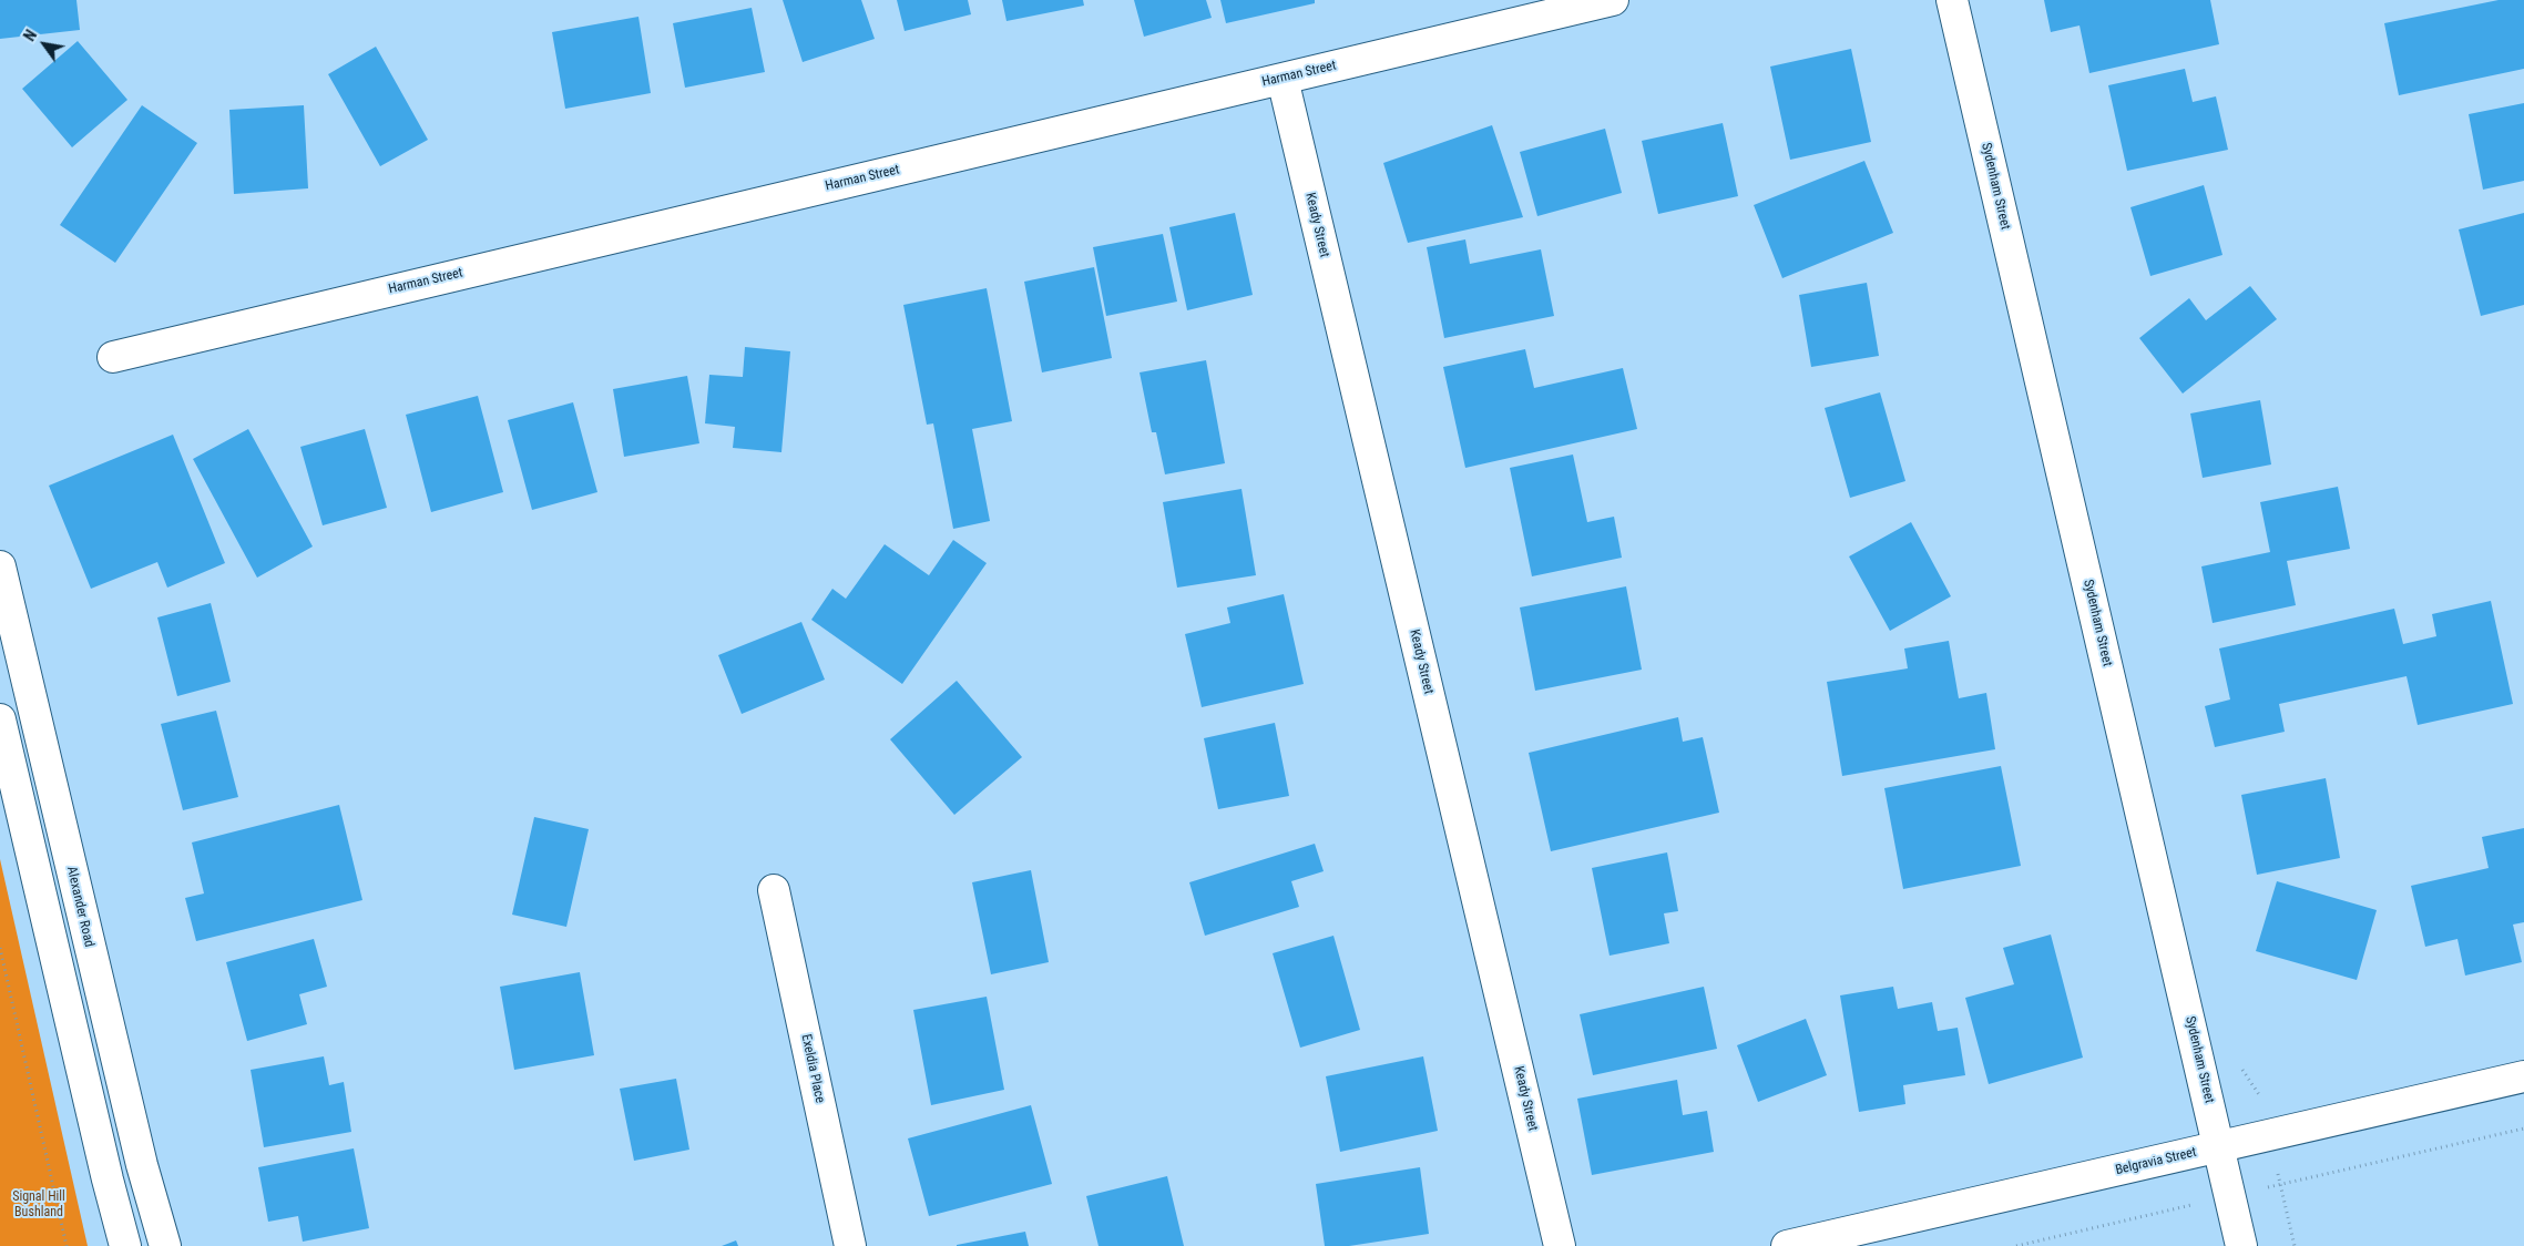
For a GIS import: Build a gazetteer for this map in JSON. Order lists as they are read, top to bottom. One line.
{"streets":{"street":["Harman Street","Sydenham Street","Keady Street","Alexander Road","Exeldia Place","Belgravia Street"]},"crossings":[["Harman Street","Keady Street"],["Sydenham Street","Belgravia Street"]],"parks":["Signal Hill Bushland"],"north":"top left"}
